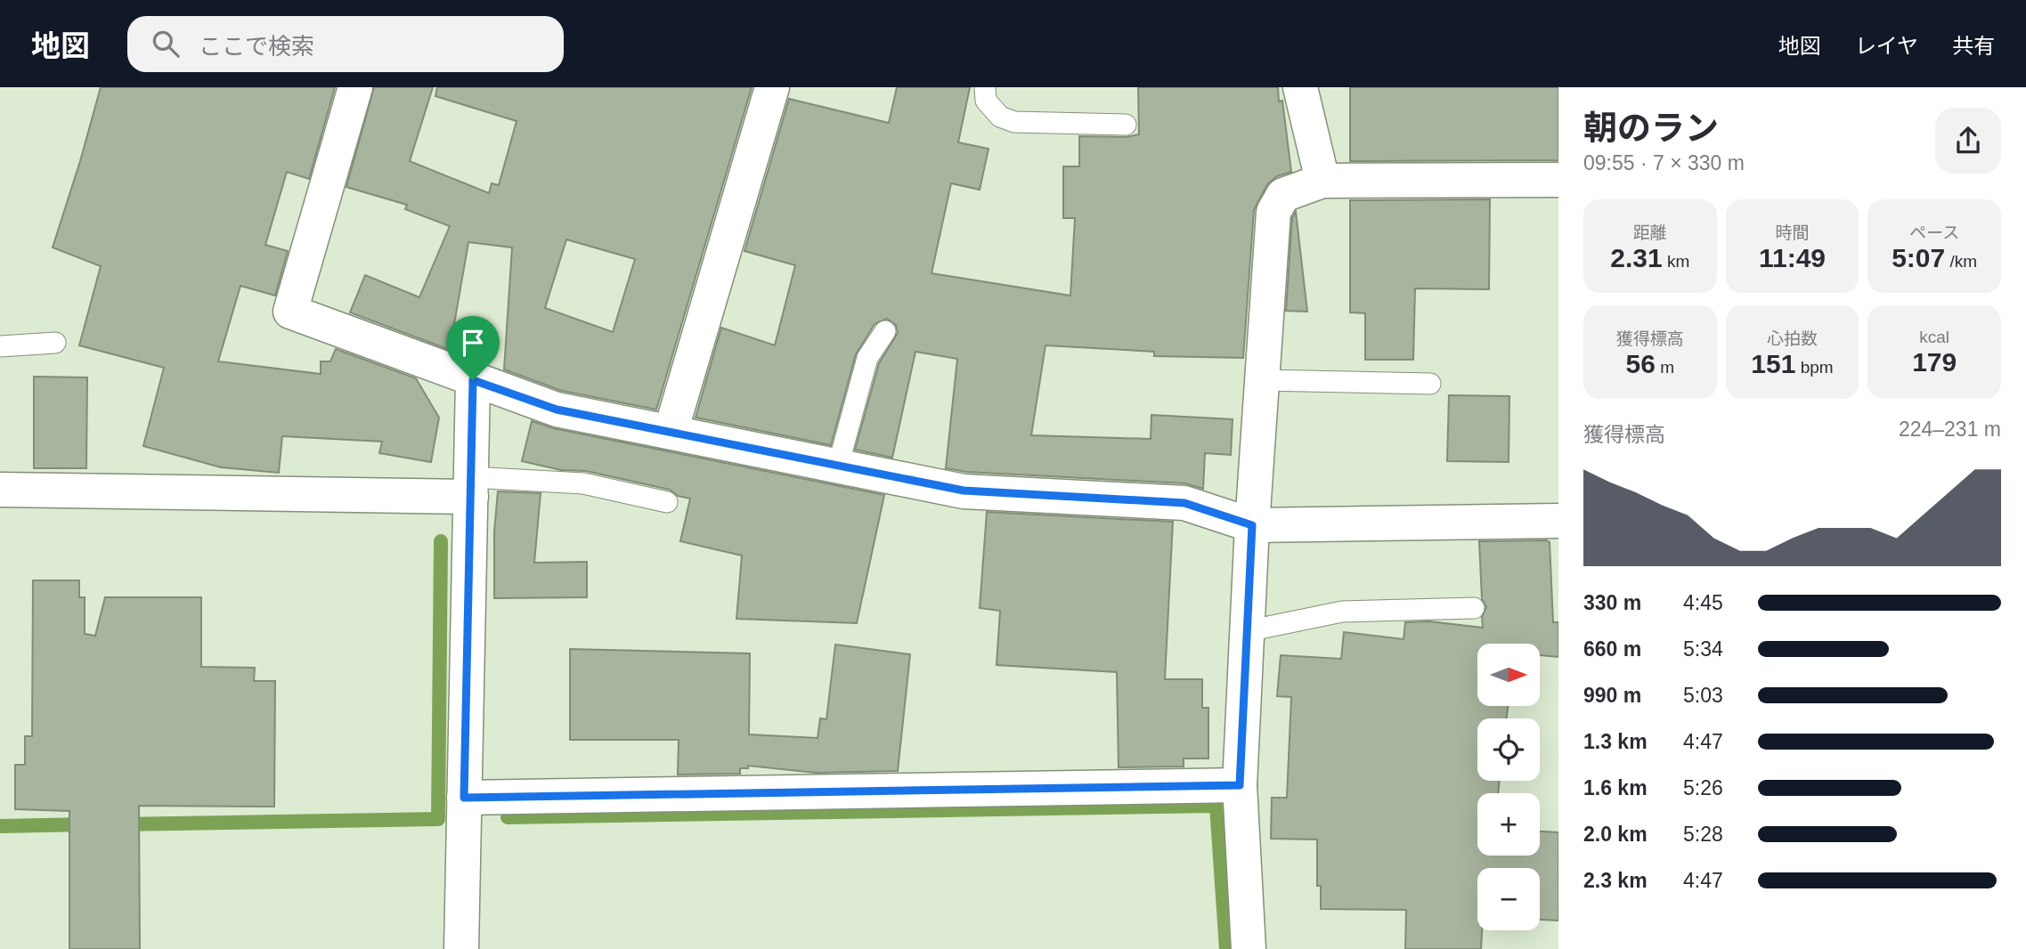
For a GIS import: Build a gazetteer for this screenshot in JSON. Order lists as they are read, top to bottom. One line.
{"north":"right","page":{"header":"地図","search":"ここで検索","nav":["地図","レイヤ","共有"],"heading":["朝のラン","09:55 · 7 × 330 m"],"stats":[["距離","2.31 km"],["時間","11:49"],["ペース","5:07 /km"],["獲得標高","56 m"],["心拍数","151 bpm"],["kcal","179"]],"chart":["獲得標高","224–231 m"],"list":[{"name":"330 m","note":"4:45"},{"name":"660 m","note":"5:34"},{"name":"990 m","note":"5:03"},{"name":"1.3 km","note":"4:47"},{"name":"1.6 km","note":"5:26"},{"name":"2.0 km","note":"5:28"},{"name":"2.3 km","note":"4:47"}],"map_buttons":["+","−"]}}
